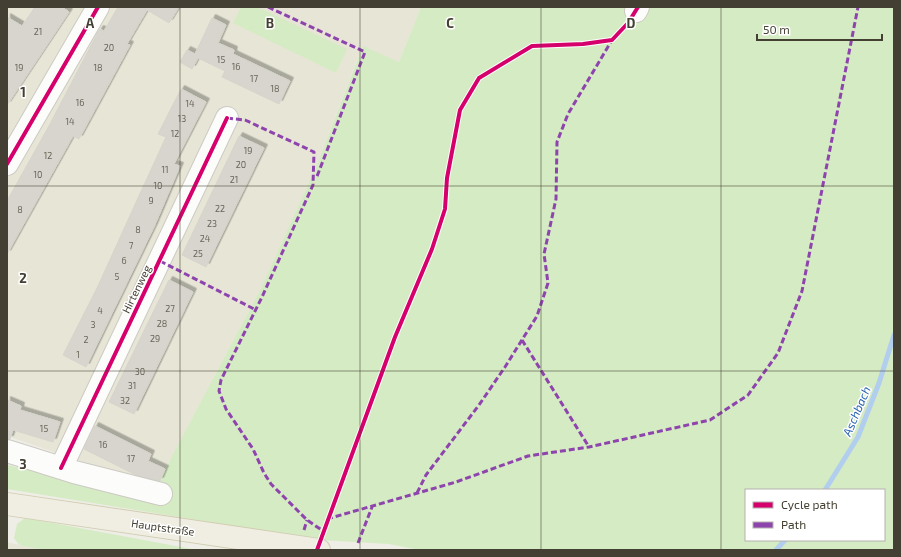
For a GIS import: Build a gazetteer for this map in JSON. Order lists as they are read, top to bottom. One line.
{"streets":{"main road":["Hauptstraße"],"street":["Hirtenweg"]},"water":["Aschbach"],"house_numbers":["21","20","15","16","19","18","17","18","16","14","13","14","12","19","12","20","11","10","21","10","9","22","8","23","8","24","7","25","6","5","27","4","28","3","29","2","1","30","31","32","15","16","17"],"legend":["Cycle path","Path"],"scale_bar":"50 m","grid":{"columns":["A","B","C","D"],"rows":["1","2","3"]}}
